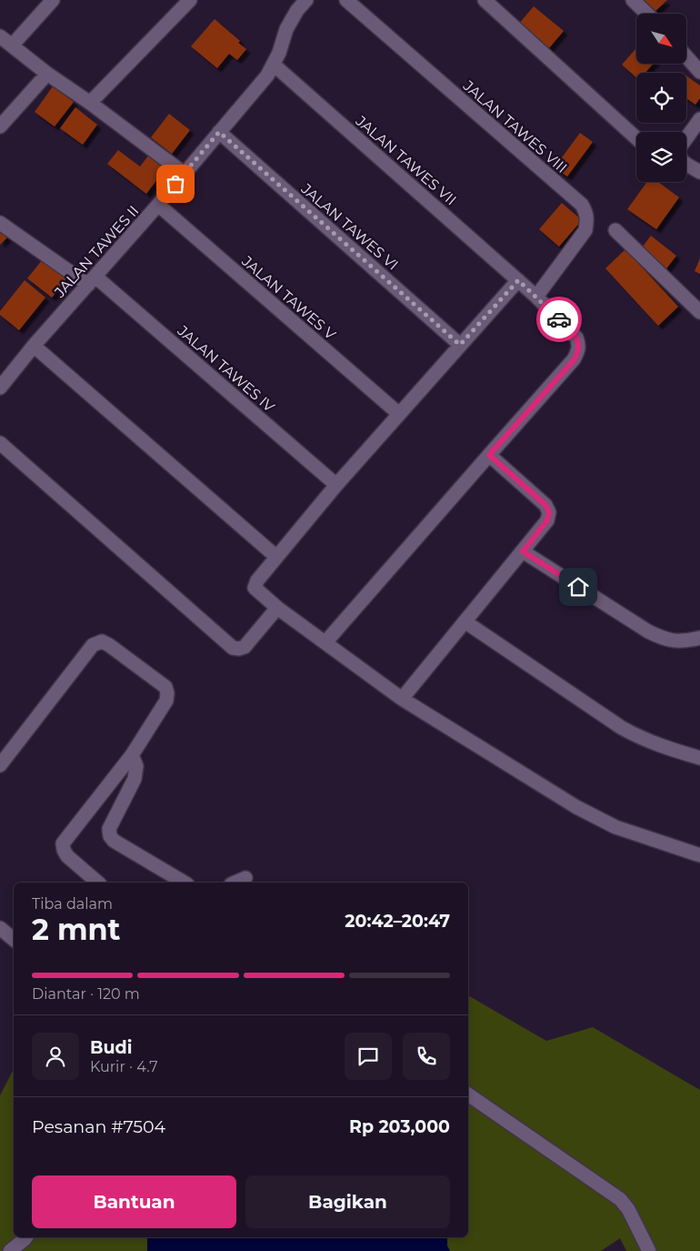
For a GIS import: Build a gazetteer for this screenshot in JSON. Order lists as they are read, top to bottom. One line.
{"streets":{"street":["JALAN TAWES VIII","JALAN TAWES VII","JALAN TAWES VI","JALAN TAWES II","JALAN TAWES V","JALAN TAWES IV"]},"crossings":[["JALAN TAWES VIII","JALAN TAWES VII"],["JALAN TAWES VII","JALAN TAWES II"],["JALAN TAWES VI","JALAN TAWES II"],["JALAN TAWES II","JALAN TAWES V"],["JALAN TAWES II","JALAN TAWES IV"]],"north":"bottom right","page":{"heading":["2 mnt","Tiba dalam","20:42–20:47"],"panel":["Budi","Kurir · 4.7","Pesanan #7504","Rp 203,000"],"bar":"Diantar · 120 m","buttons":["Bantuan","Bagikan"]}}
